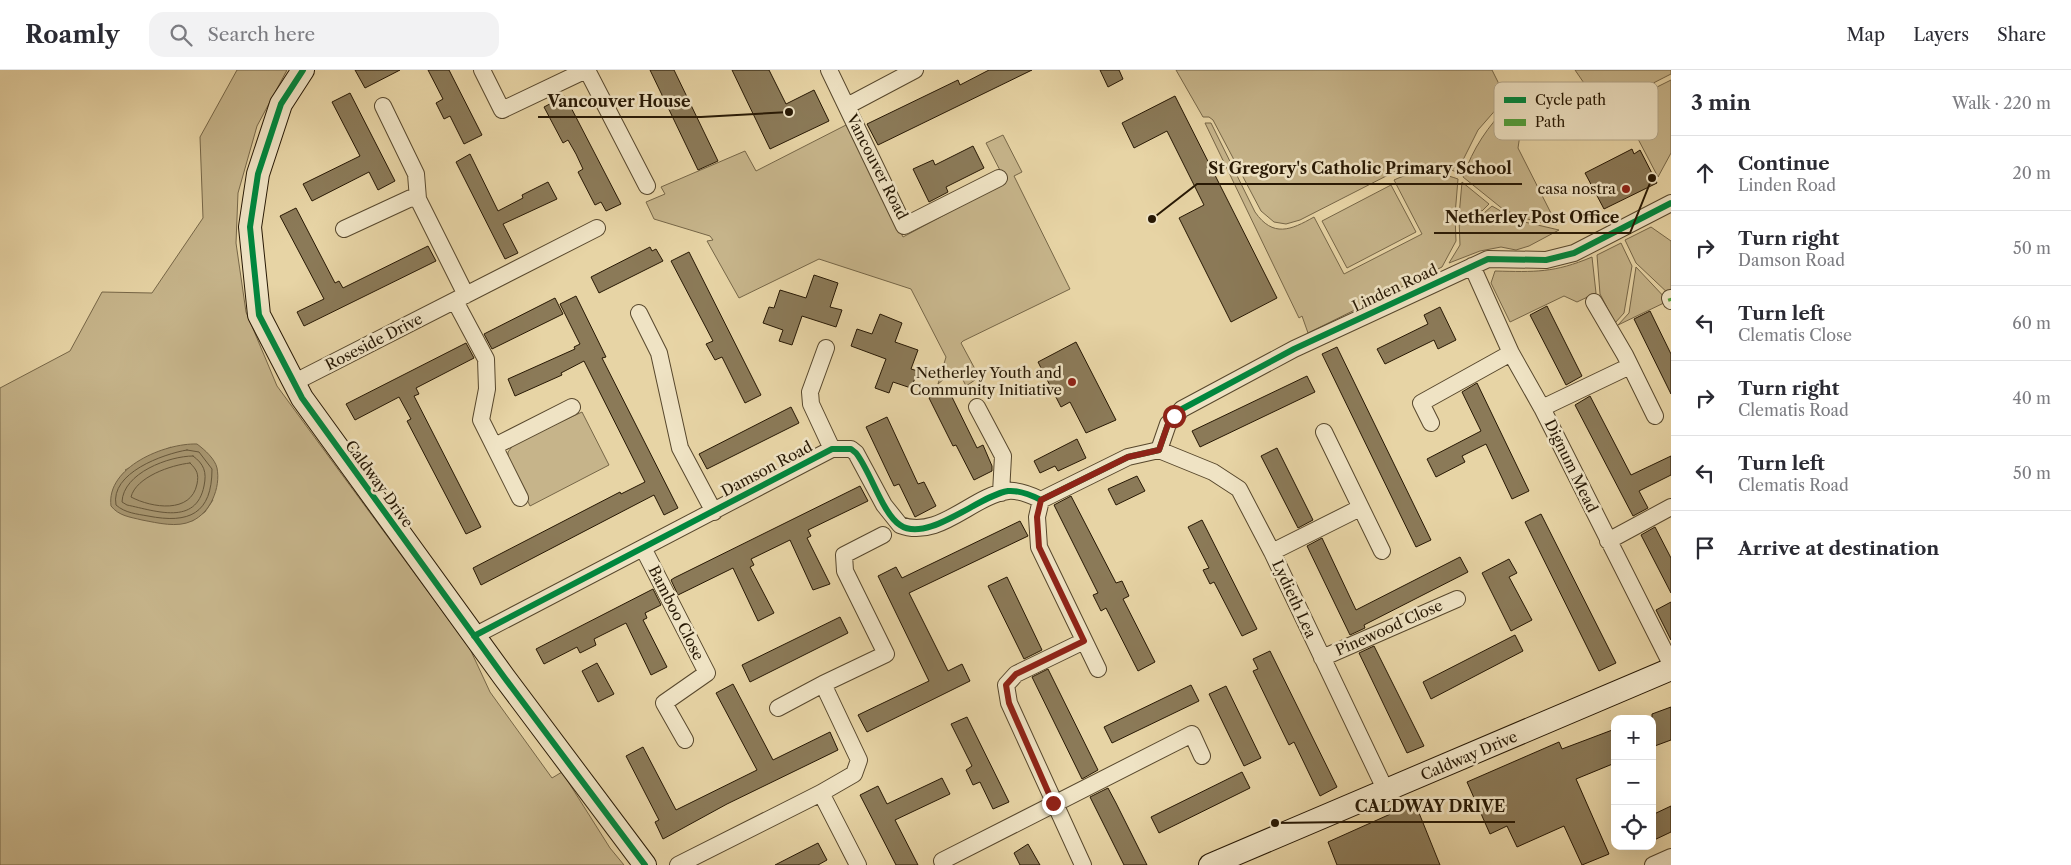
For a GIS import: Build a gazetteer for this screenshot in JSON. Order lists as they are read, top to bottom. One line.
{"streets":{"street":["Vancouver Road","Linden Road","Roseside Drive","Dignum Mead","Damson Road","Caldway Drive","Lydieth Lea","Bamboo Close","Pinewood Close"]},"crossings":[["Linden Road","Dignum Mead"],["Linden Road","Lydieth Lea"],["Roseside Drive","Caldway Drive"],["Damson Road","Caldway Drive"],["Damson Road","Bamboo Close"],["Caldway Drive","Lydieth Lea"],["Lydieth Lea","Pinewood Close"]],"places":["Vancouver House","Netherley Post Office","casa nostra","St Gregory's Catholic Primary School","Netherley Youth and Community Initiative","CALDWAY DRIVE"],"legend":["Cycle path","Path"],"page":{"header":"Roamly","search":"Search here","nav":["Map","Layers","Share"],"heading":["3 min","Walk · 220 m"],"list":[["Continue","Linden Road","20 m"],["Turn right","Damson Road","50 m"],["Turn left","Clematis Close","60 m"],["Turn right","Clematis Road","40 m"],["Turn left","Clematis Road","50 m"],"Arrive at destination"],"map_buttons":["+","−"]}}
